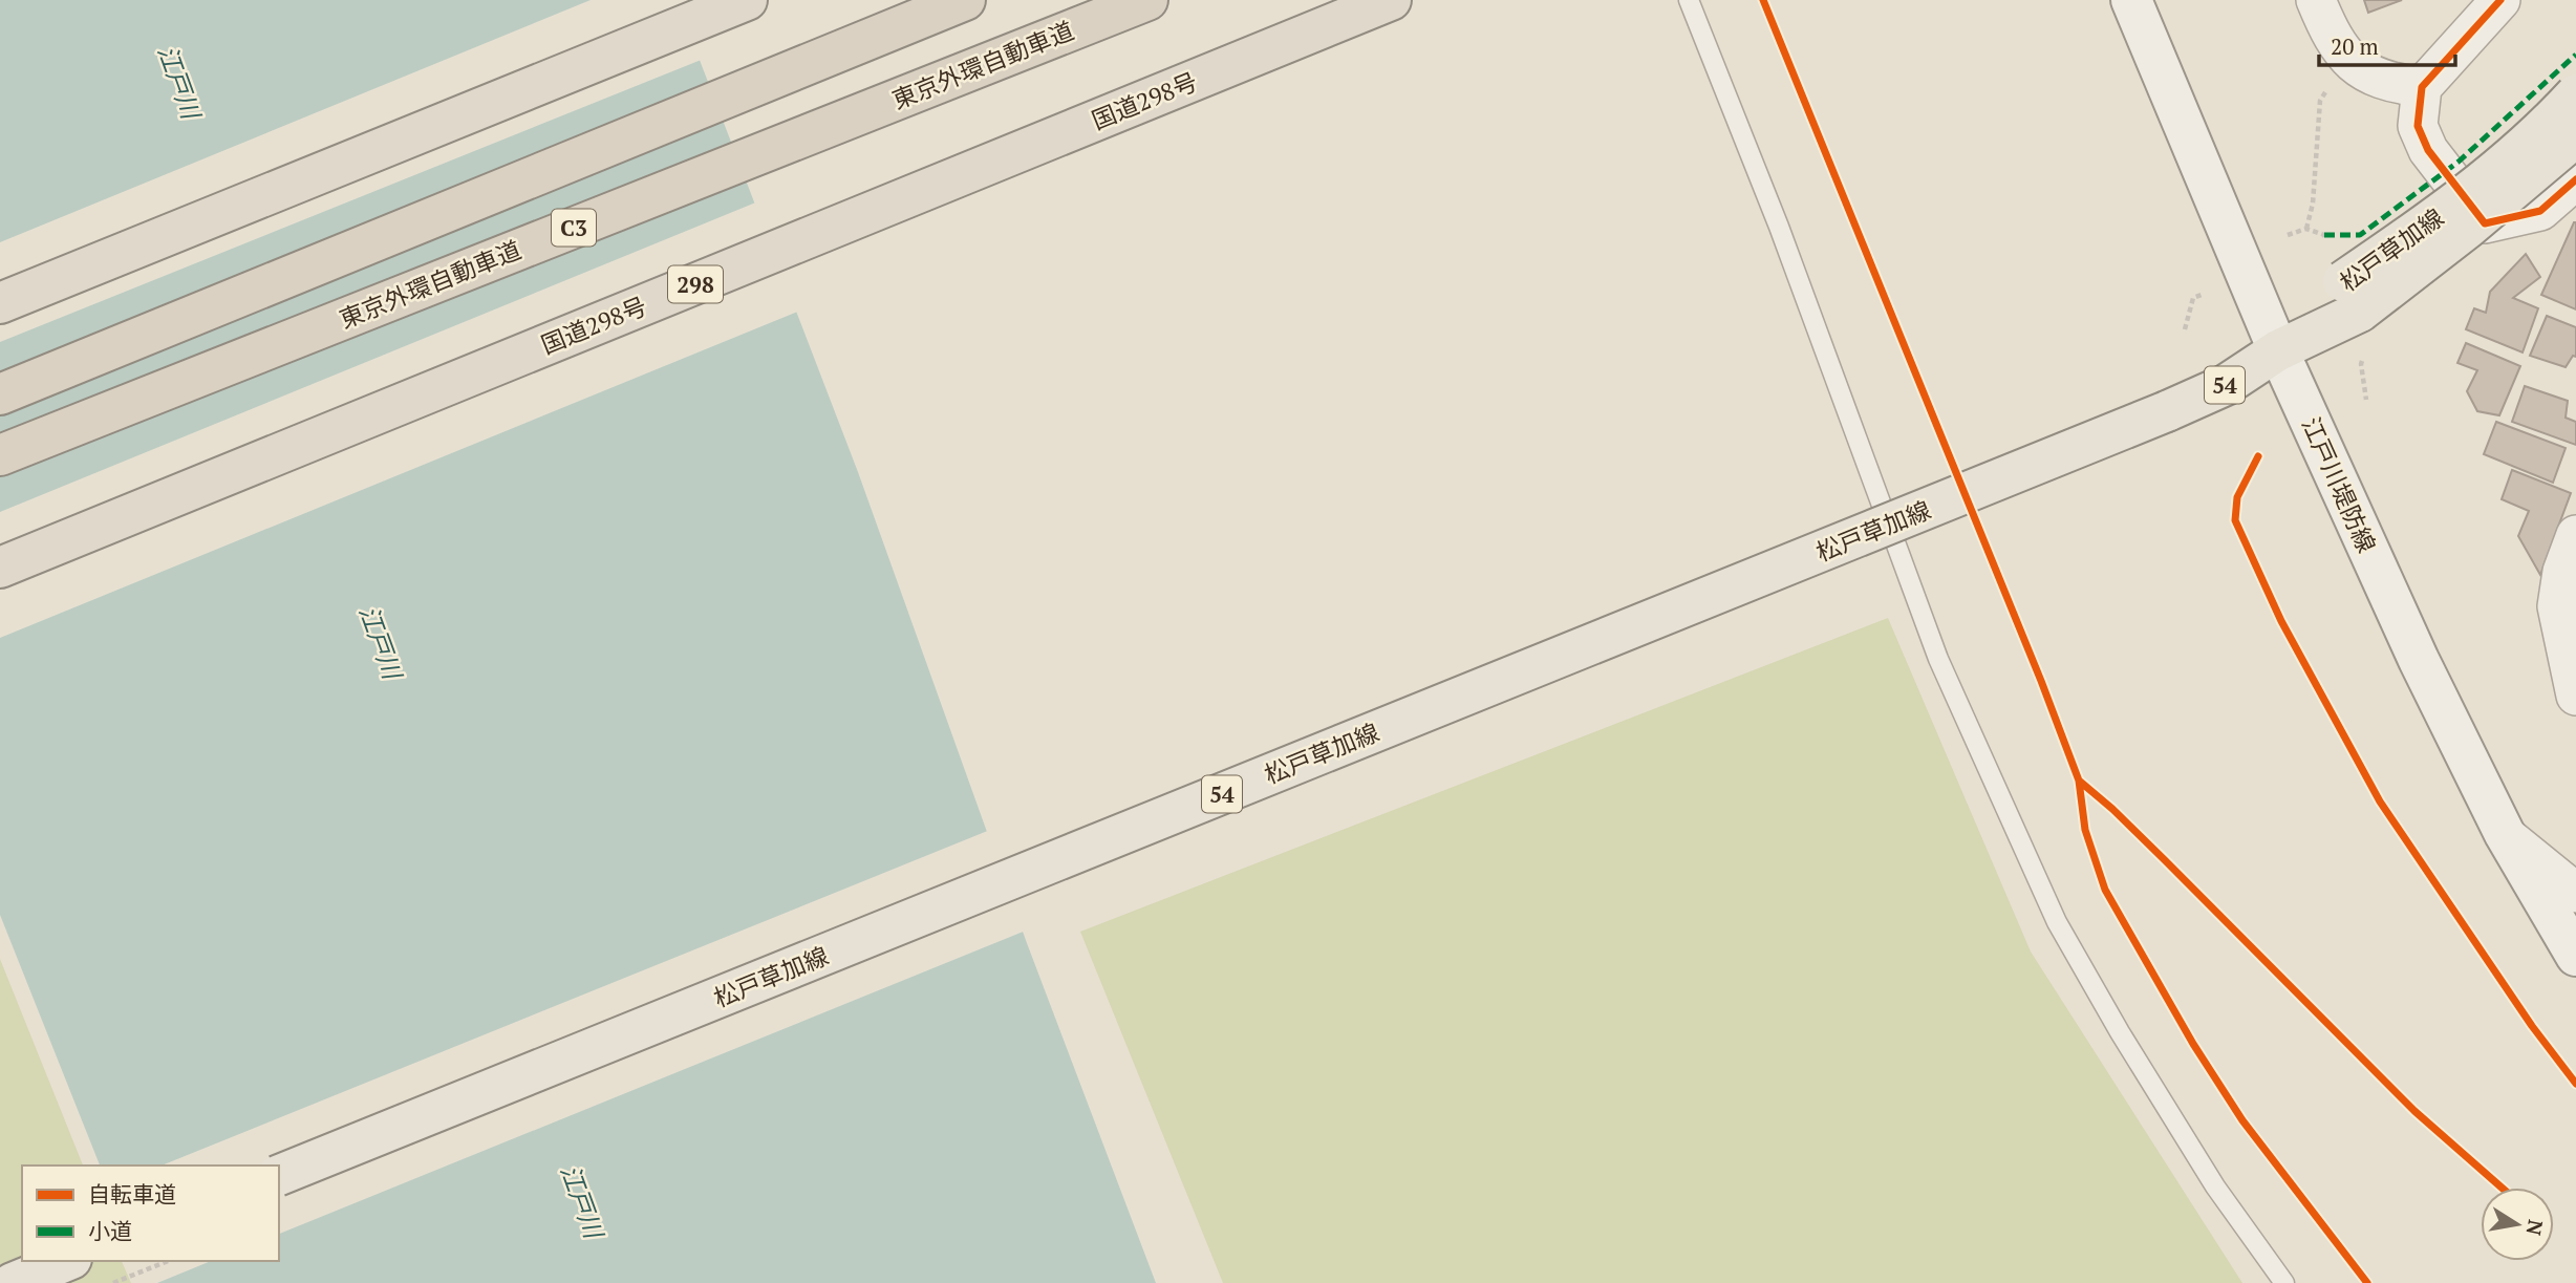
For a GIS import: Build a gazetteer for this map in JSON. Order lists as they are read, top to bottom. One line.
{"streets":{"highway":["東京外環自動車道","国道298号","C3","298"],"main road":["松戸草加線","54","江戸川堤防線"]},"crossings":[["松戸草加線","江戸川堤防線"]],"water":["江戸川"],"legend":["自転車道","小道"],"scale_bar":"20 m","north":"right"}
